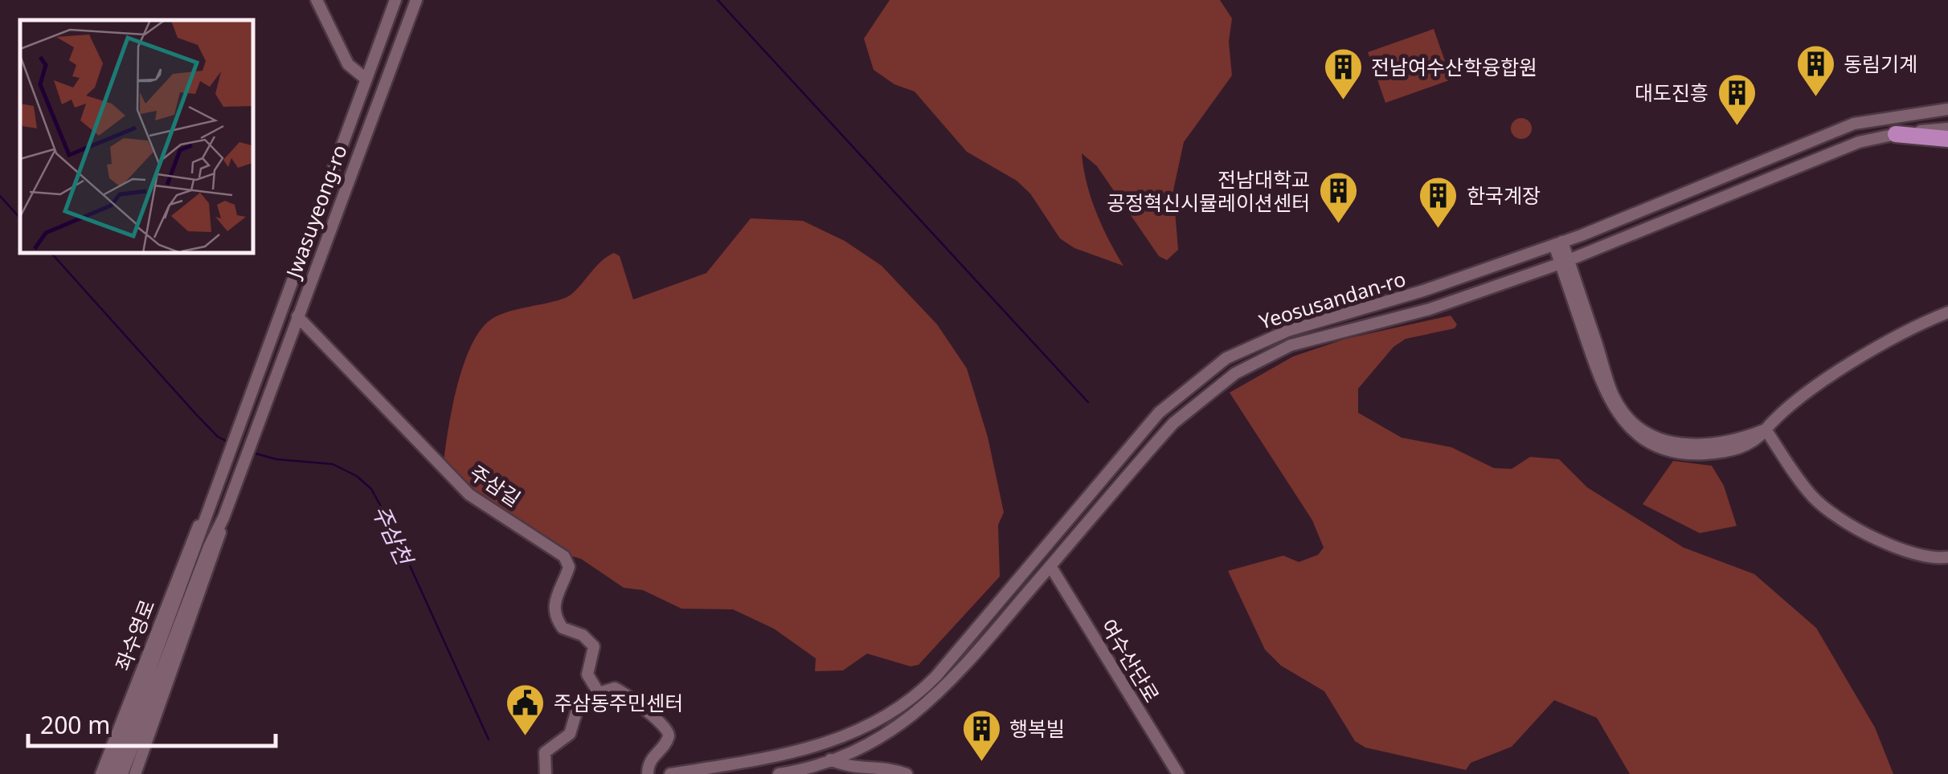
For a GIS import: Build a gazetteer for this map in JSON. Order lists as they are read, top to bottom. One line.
{"streets":{"street":["Jwasuyeong-ro","Yeosusandan-ro","주삼길","좌수영로","여수산단로"]},"crossings":[["Jwasuyeong-ro","주삼길"],["Jwasuyeong-ro","좌수영로"],["Yeosusandan-ro","여수산단로"]],"water":["주삼천"],"places":{"building":["동림기계","전남여수산학융합원","대도진흥","전남대학교 공정혁신시뮬레이션센터","한국계장","행복빌"],"public building":["주삼동주민센터"]},"scale_bar":"200 m"}
